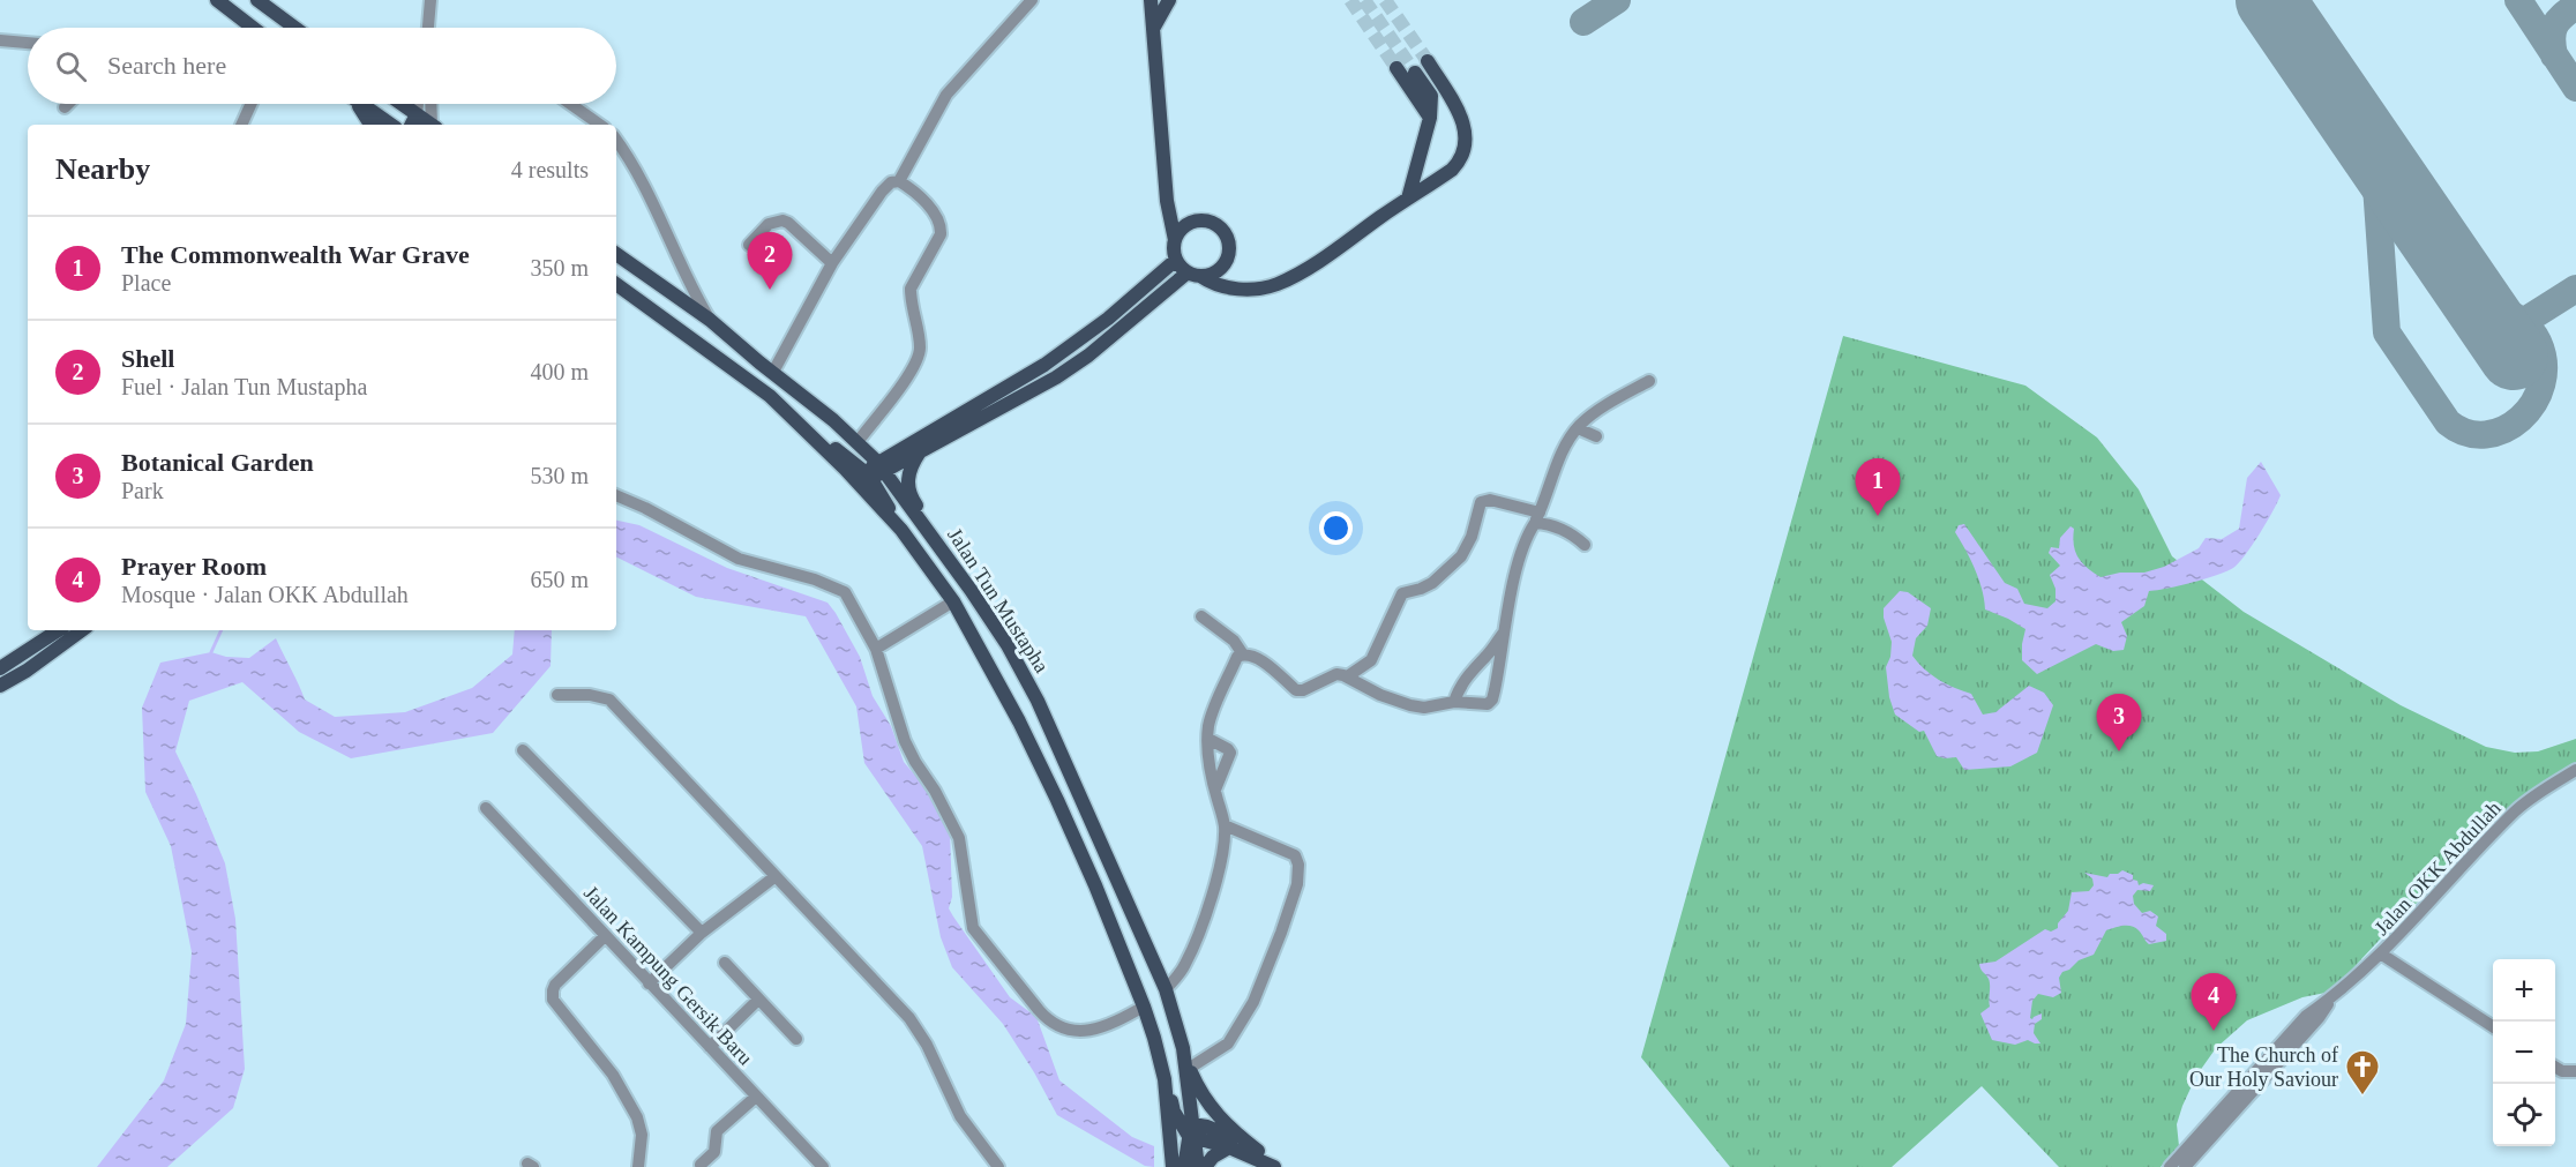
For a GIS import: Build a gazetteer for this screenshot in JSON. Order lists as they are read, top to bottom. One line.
{"streets":{"main road":["Jalan Tun Mustapha"],"street":["Jalan OKK Abdullah","Jalan Kampung Gersik Baru"]},"places":{"church":["The Church of Our Holy Saviour"]},"page":{"search":"Search here","heading":["Nearby","4 results"],"list":[{"mark":"1","name":"The Commonwealth War Grave","note":"Place","value":"350 m"},{"mark":"2","name":"Shell","note":"Fuel · Jalan Tun Mustapha","value":"400 m"},{"mark":"3","name":"Botanical Garden","note":"Park","value":"530 m"},{"mark":"4","name":"Prayer Room","note":"Mosque · Jalan OKK Abdullah","value":"650 m"}],"pins":["2","1","3","4"],"map_buttons":["+","−"]}}
